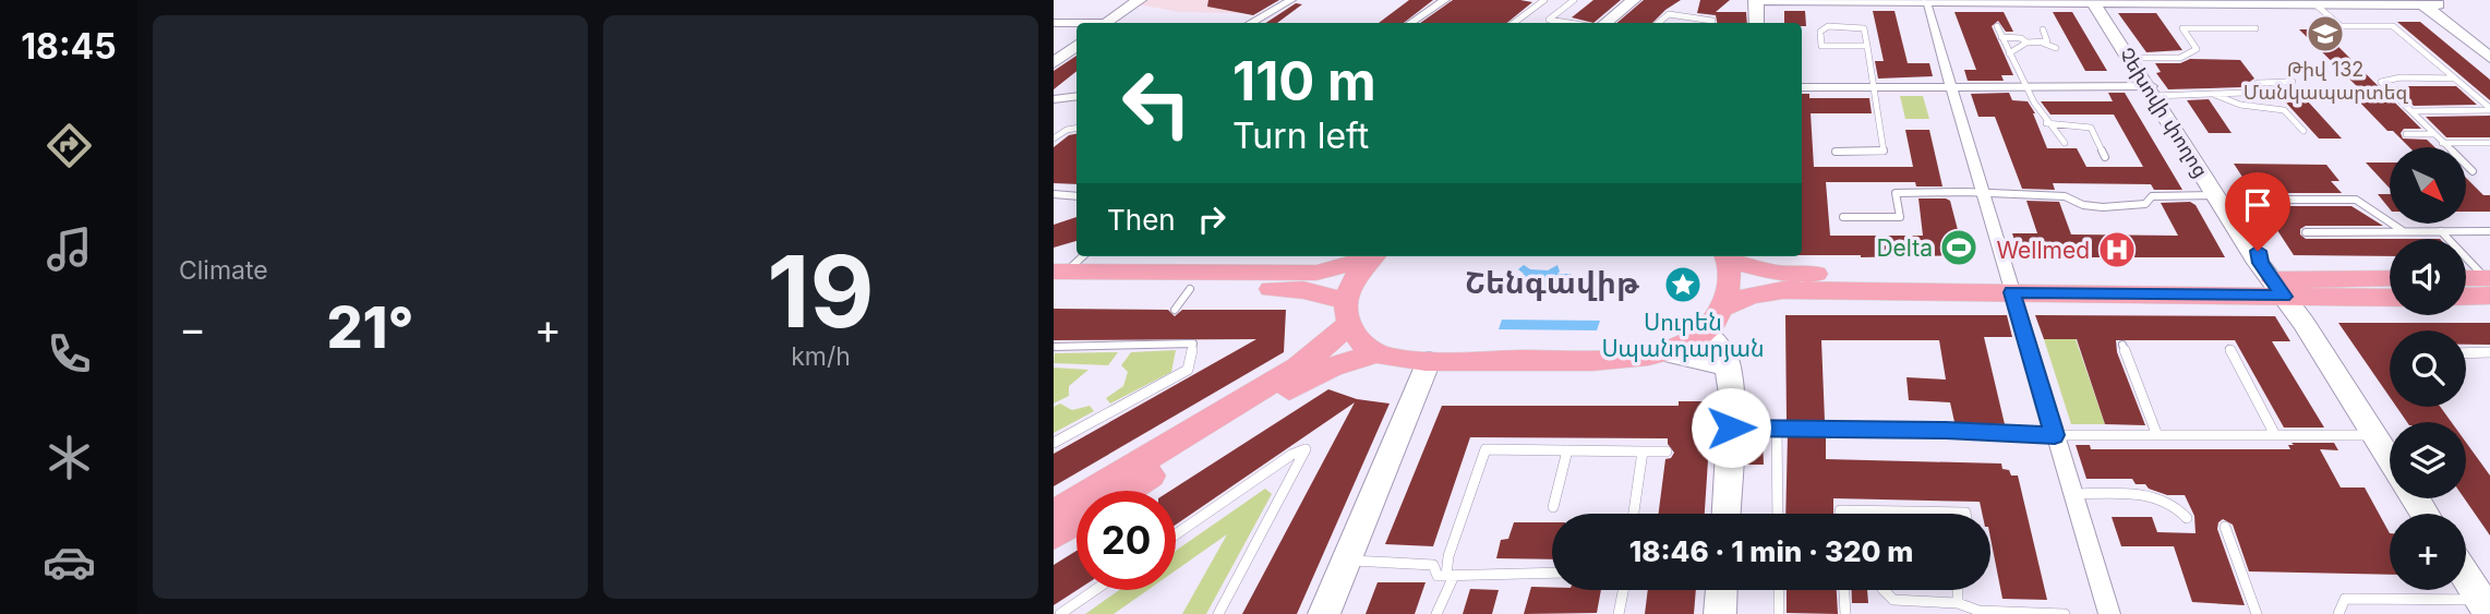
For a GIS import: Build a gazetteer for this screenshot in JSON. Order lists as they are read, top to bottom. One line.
{"streets":{"street":["Չեխովի փողոց"]},"districts":["Շենգավիթ"],"places":{"school or university":["Թիվ 132 Մանկապարտեզ"],"sports":["Delta"],"hospital":["Wellmed"],"place":["Սուրեն Սպանդարյան"]},"north":"bottom right","page":{"tabs":"18:45","tile":["Climate",["19","km/h"]],"turn":["110 m","Turn left"],"map_buttons":"+","then":"Then","heat":["−","21°","+"],"limit":"20","trip":"18:46 · 1 min · 320 m"}}
